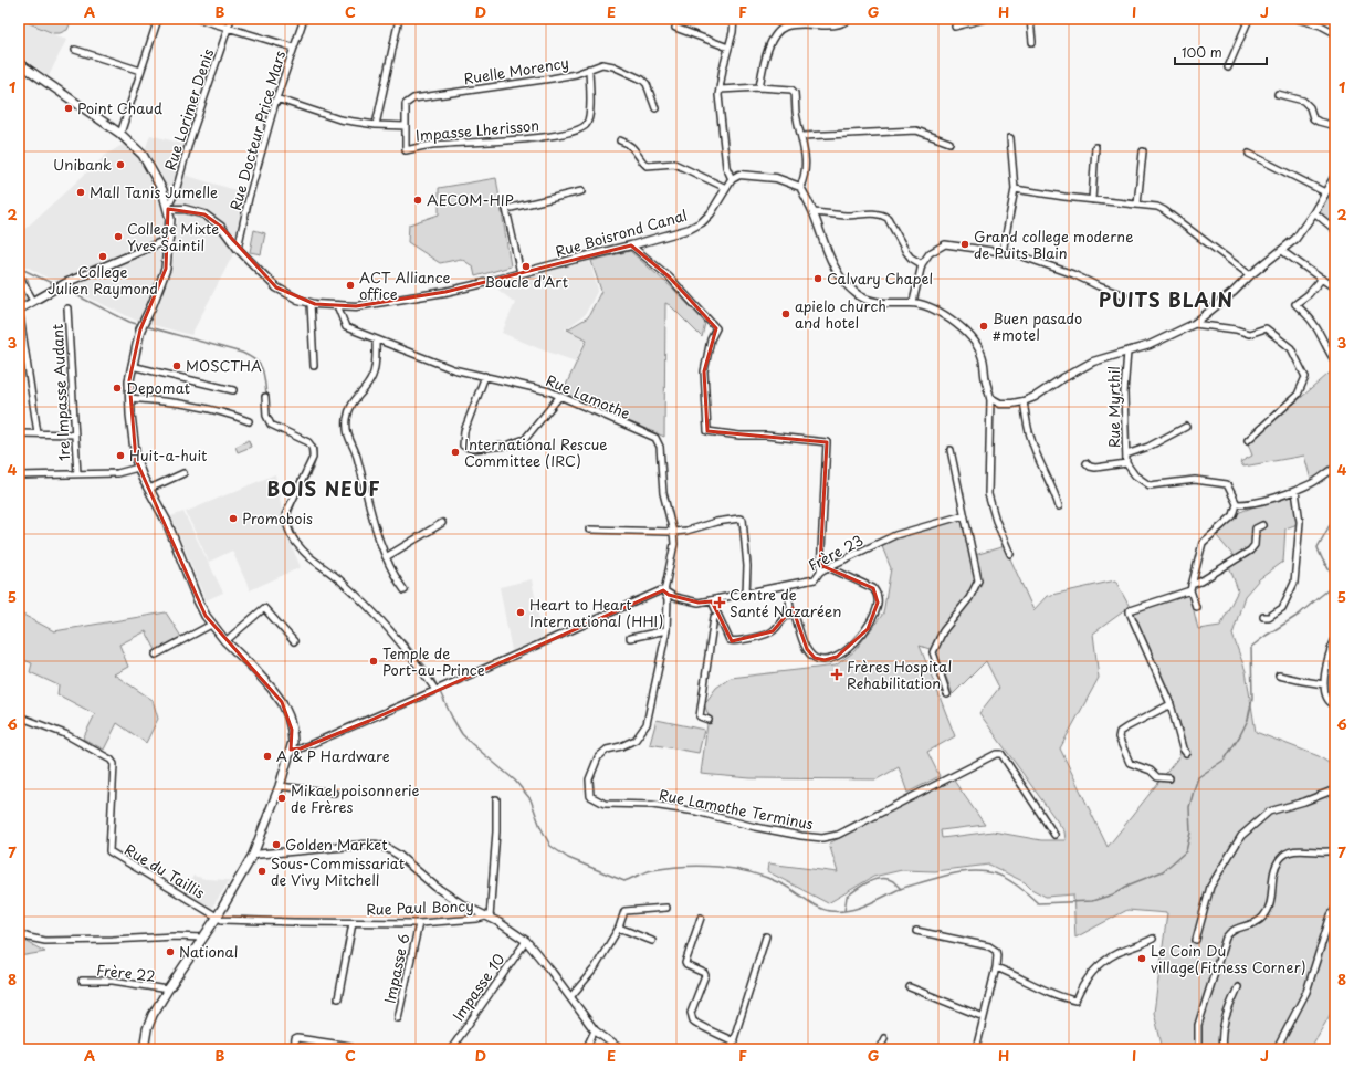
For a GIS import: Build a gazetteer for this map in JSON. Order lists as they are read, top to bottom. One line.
{"streets":{"street":["Ruelle Morency","Rue Lorimer Denis","Rue Docteur Price Mars","Impasse Lherisson","Rue Boisrond Canal","1re Impasse Audant","Rue Lamothe","Rue Myrthil","Frère 23","Rue Lamothe Terminus","Rue du Taillis","Rue Paul Boncy","Impasse 6","Frère 22","Impasse 10"]},"crossings":[["Ruelle Morency","Impasse Lherisson"],["Rue Lorimer Denis","Rue Boisrond Canal"],["Rue Docteur Price Mars","Rue Boisrond Canal"],["Rue Boisrond Canal","Rue Lamothe"],["Rue Lamothe","Frère 23"],["Rue Lamothe","Rue Lamothe Terminus"],["Frère 23","Rue Lamothe Terminus"],["Rue du Taillis","Rue Paul Boncy"],["Rue Paul Boncy","Impasse 6"],["Rue Paul Boncy","Impasse 10"]],"districts":["PUITS BLAIN","BOIS NEUF"],"places":{"other":["Point Chaud","Unibank","Mall Tanis Jumelle","AECOM-HIP","College Mixte Yves Saintil","Grand college moderne de Puits Blain","College Julien Raymond","Boucle d’Art","Calvary Chapel","ACT Alliance office","apielo church and hotel","Buen pasado #motel","MOSCTHA","Depomat","International Rescue Committee (IRC)","Huit-a-huit","Promobois","Heart to Heart International (HHI)","Temple de Port-au-Prince","A & P Hardware","Mikael poisonnerie de Frères","Golden Market","Sous-Commissariat de Vivy Mitchell","National","Le Coin Du village(Fitness Corner)"],"health":["Centre de Santé Nazaréen","Frères Hospital Rehabilitation"]},"scale_bar":"100 m","grid":{"columns":["A","B","C","D","E","F","G","H","I","J"],"rows":["1","2","3","4","5","6","7","8"]}}
